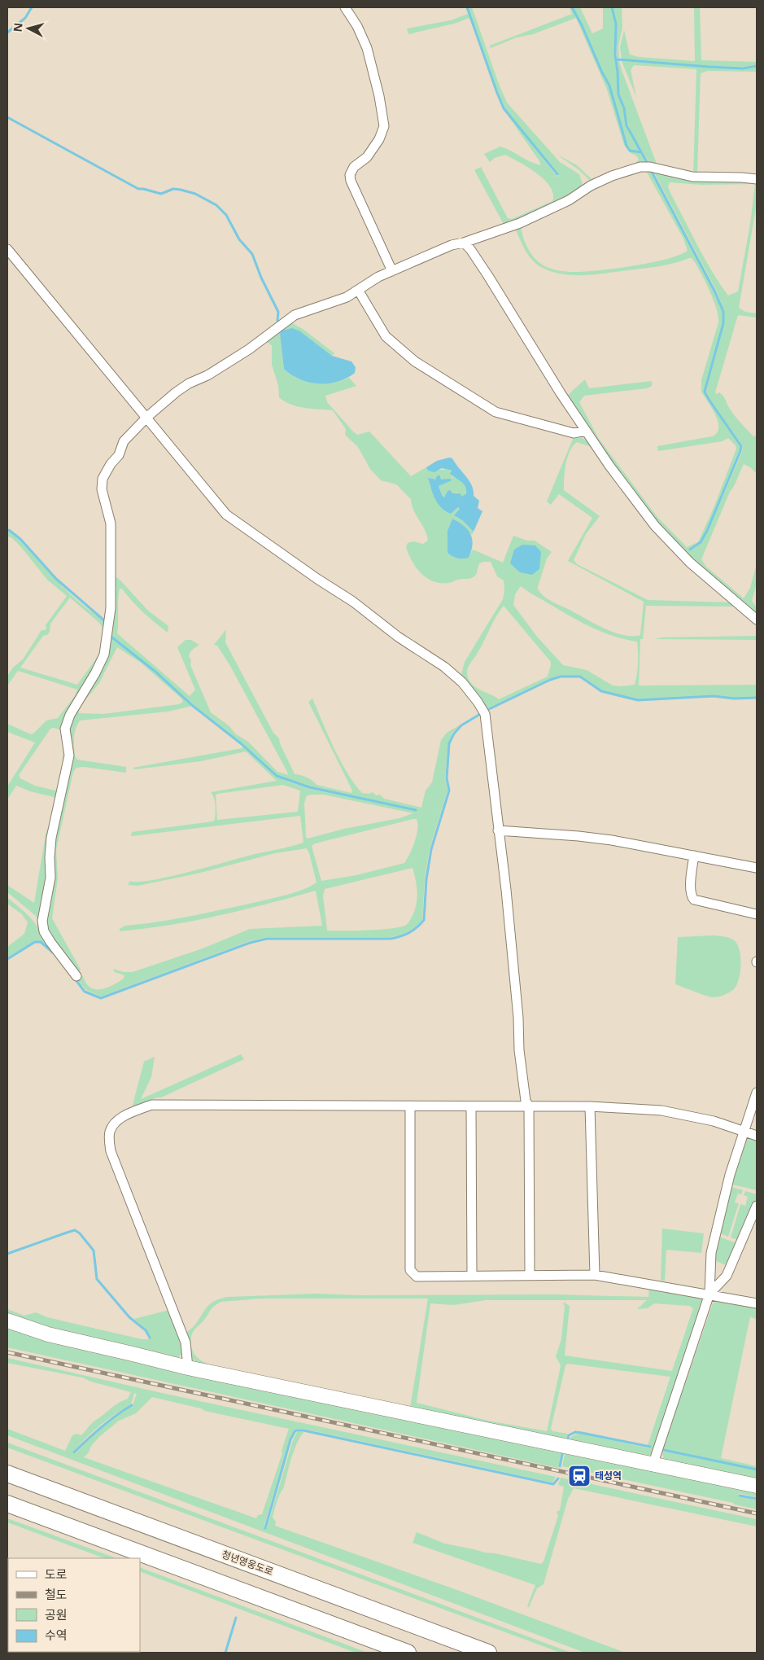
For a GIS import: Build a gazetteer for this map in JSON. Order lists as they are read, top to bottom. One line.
{"streets":{"highway":["청년영웅도로"]},"places":{"station":["태성역"]},"legend":["도로","철도","공원","수역"],"north":"left"}
